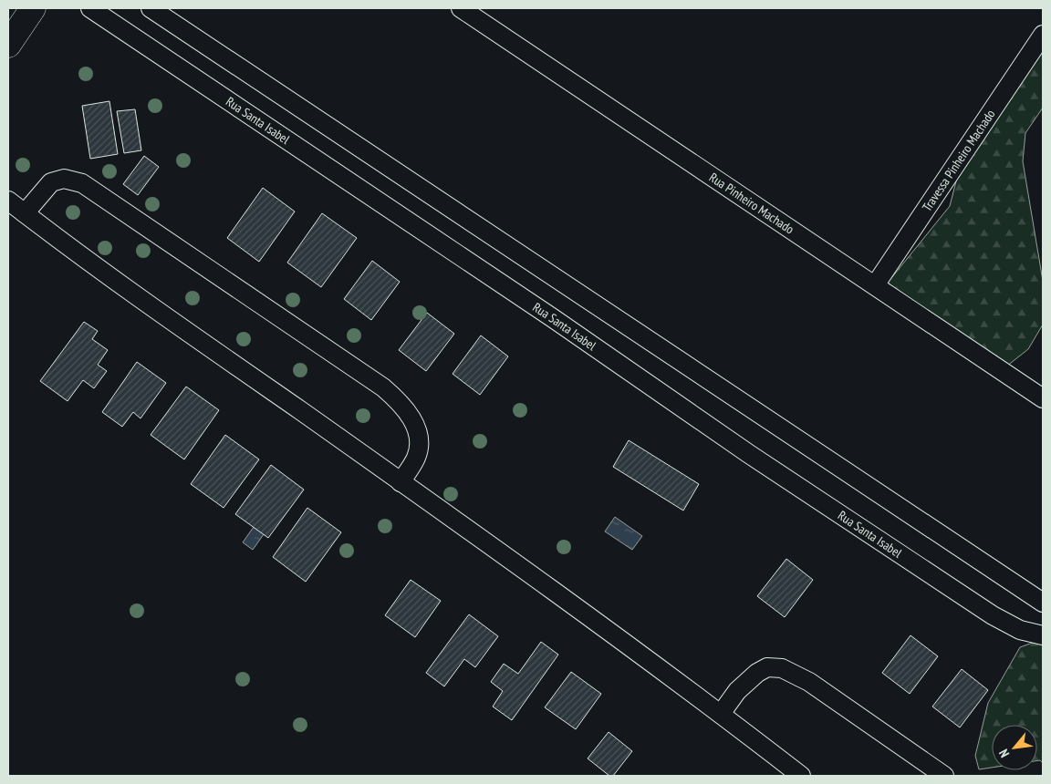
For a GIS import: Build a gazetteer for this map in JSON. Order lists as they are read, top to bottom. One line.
{"streets":{"street":["Rua Santa Isabel","Travessa Pinheiro Machado","Rua Pinheiro Machado"]},"crossings":[["Travessa Pinheiro Machado","Rua Pinheiro Machado"]],"north":"bottom left"}
